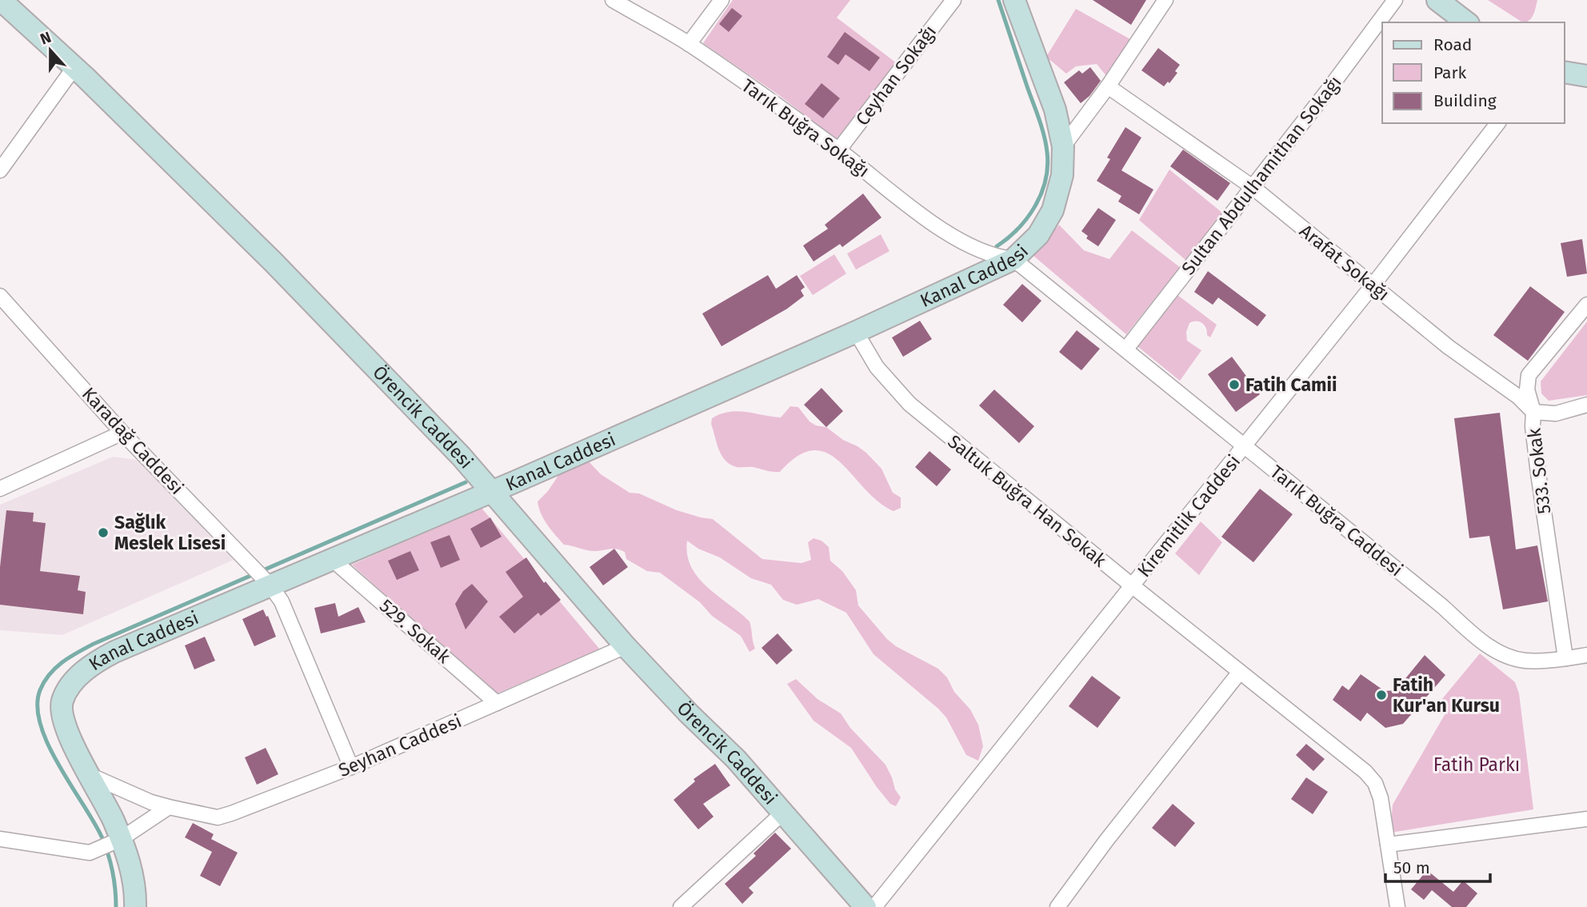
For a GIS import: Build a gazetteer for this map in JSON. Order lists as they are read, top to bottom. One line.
{"streets":{"street":["Ceyhan Sokağı","Tarık Buğra Sokağı","Sultan Abdulhamithan Sokağı","Arafat Sokağı","Kanal Caddesi","Örencik Caddesi","Karadağ Caddesi","533. Sokak","Saltuk Buğra Han Sokak","Kiremitlik Caddesi","Tarık Buğra Caddesi","529. Sokak","Seyhan Caddesi"]},"crossings":[["Ceyhan Sokağı","Tarık Buğra Sokağı"],["Tarık Buğra Sokağı","Kanal Caddesi"],["Tarık Buğra Sokağı","Tarık Buğra Caddesi"],["Sultan Abdulhamithan Sokağı","Arafat Sokağı"],["Sultan Abdulhamithan Sokağı","Tarık Buğra Caddesi"],["Arafat Sokağı","533. Sokak"],["Arafat Sokağı","Kiremitlik Caddesi"],["Kanal Caddesi","Örencik Caddesi"],["Kanal Caddesi","Karadağ Caddesi"],["Kanal Caddesi","Saltuk Buğra Han Sokak"],["Kanal Caddesi","Tarık Buğra Caddesi"],["Kanal Caddesi","529. Sokak"],["Kanal Caddesi","Seyhan Caddesi"],["Örencik Caddesi","Seyhan Caddesi"],["Karadağ Caddesi","Seyhan Caddesi"],["533. Sokak","Tarık Buğra Caddesi"],["Saltuk Buğra Han Sokak","Kiremitlik Caddesi"],["Kiremitlik Caddesi","Tarık Buğra Caddesi"],["529. Sokak","Seyhan Caddesi"]],"parks":["Fatih Parkı"],"places":["Fatih Camii","Sağlık Meslek Lisesi","Fatih Kur'an Kursu"],"legend":["Road","Park","Building"],"scale_bar":"50 m","north":"top"}
